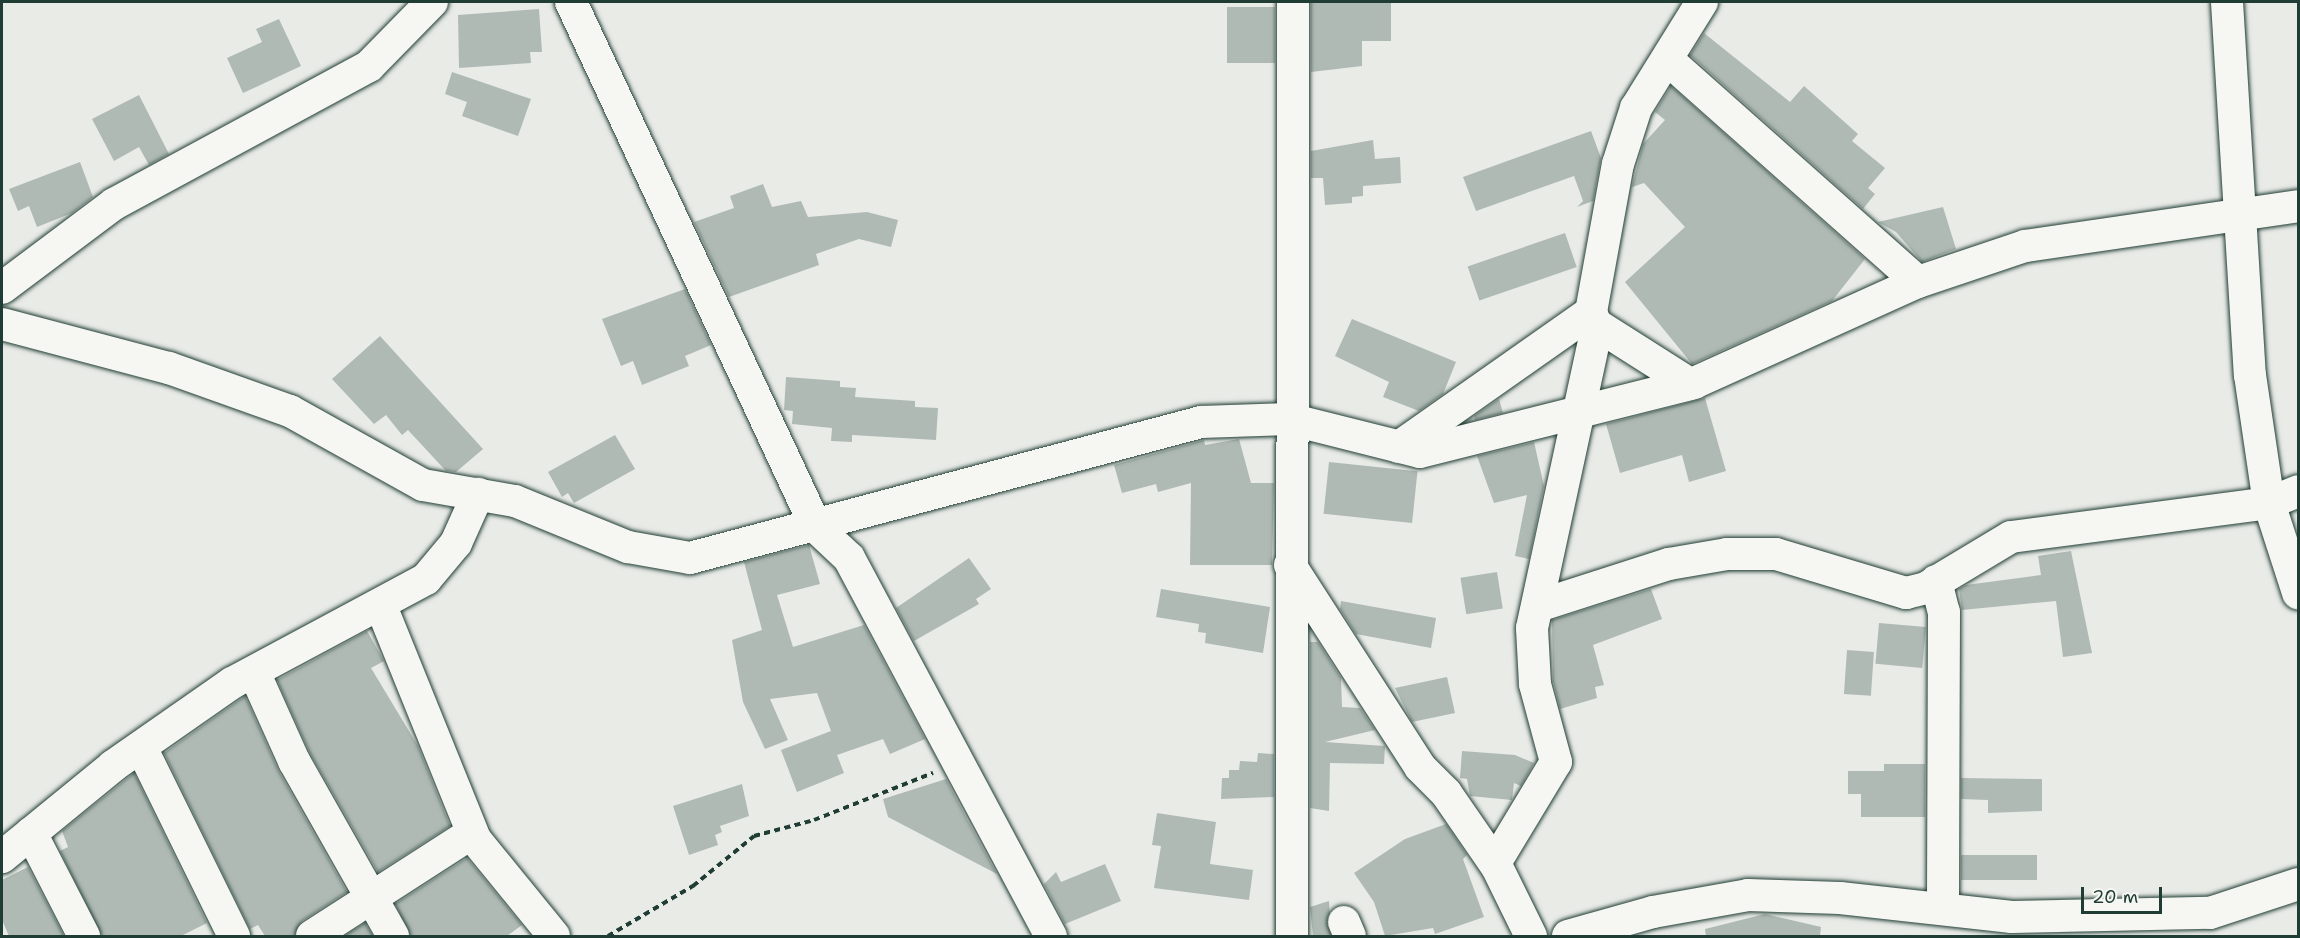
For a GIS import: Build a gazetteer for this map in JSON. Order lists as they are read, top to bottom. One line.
{"scale_bar":"20 m"}
